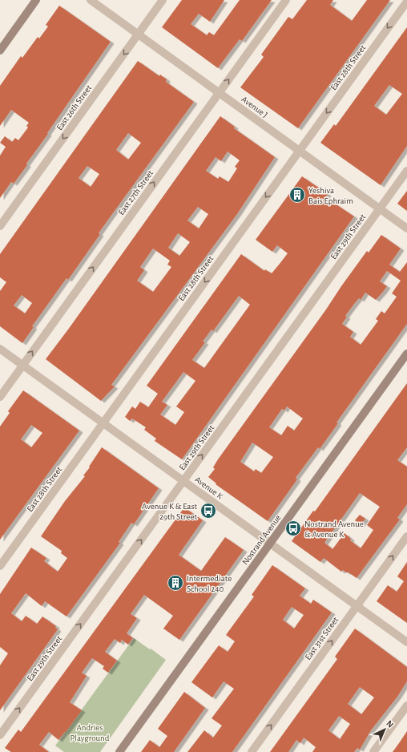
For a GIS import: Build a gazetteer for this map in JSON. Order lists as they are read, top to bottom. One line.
{"streets":{"main road":["Nostrand Avenue"],"street":["East 28th Street","Avenue J","East 26th Street","East 27th Street","East 29th Street","Avenue K","East 31st Street"]},"crossings":[["East 28th Street","Avenue J"],["East 28th Street","Avenue K"],["Avenue J","East 26th Street"],["Avenue J","East 27th Street"],["Avenue J","East 29th Street"],["East 27th Street","Avenue K"],["East 29th Street","Avenue K"],["Avenue K","Nostrand Avenue"],["Avenue K","East 31st Street"]],"one_way":["East 28th Street","East 26th Street","East 27th Street","East 29th Street","East 31st Street"],"parks":["Andries Playground"],"places":{"building":["Yeshiva Bais Ephraim","Intermediate School 240"],"bus stop":["Avenue K & East 29th Street","Nostrand Avenue & Avenue K"]},"north":"top right"}
